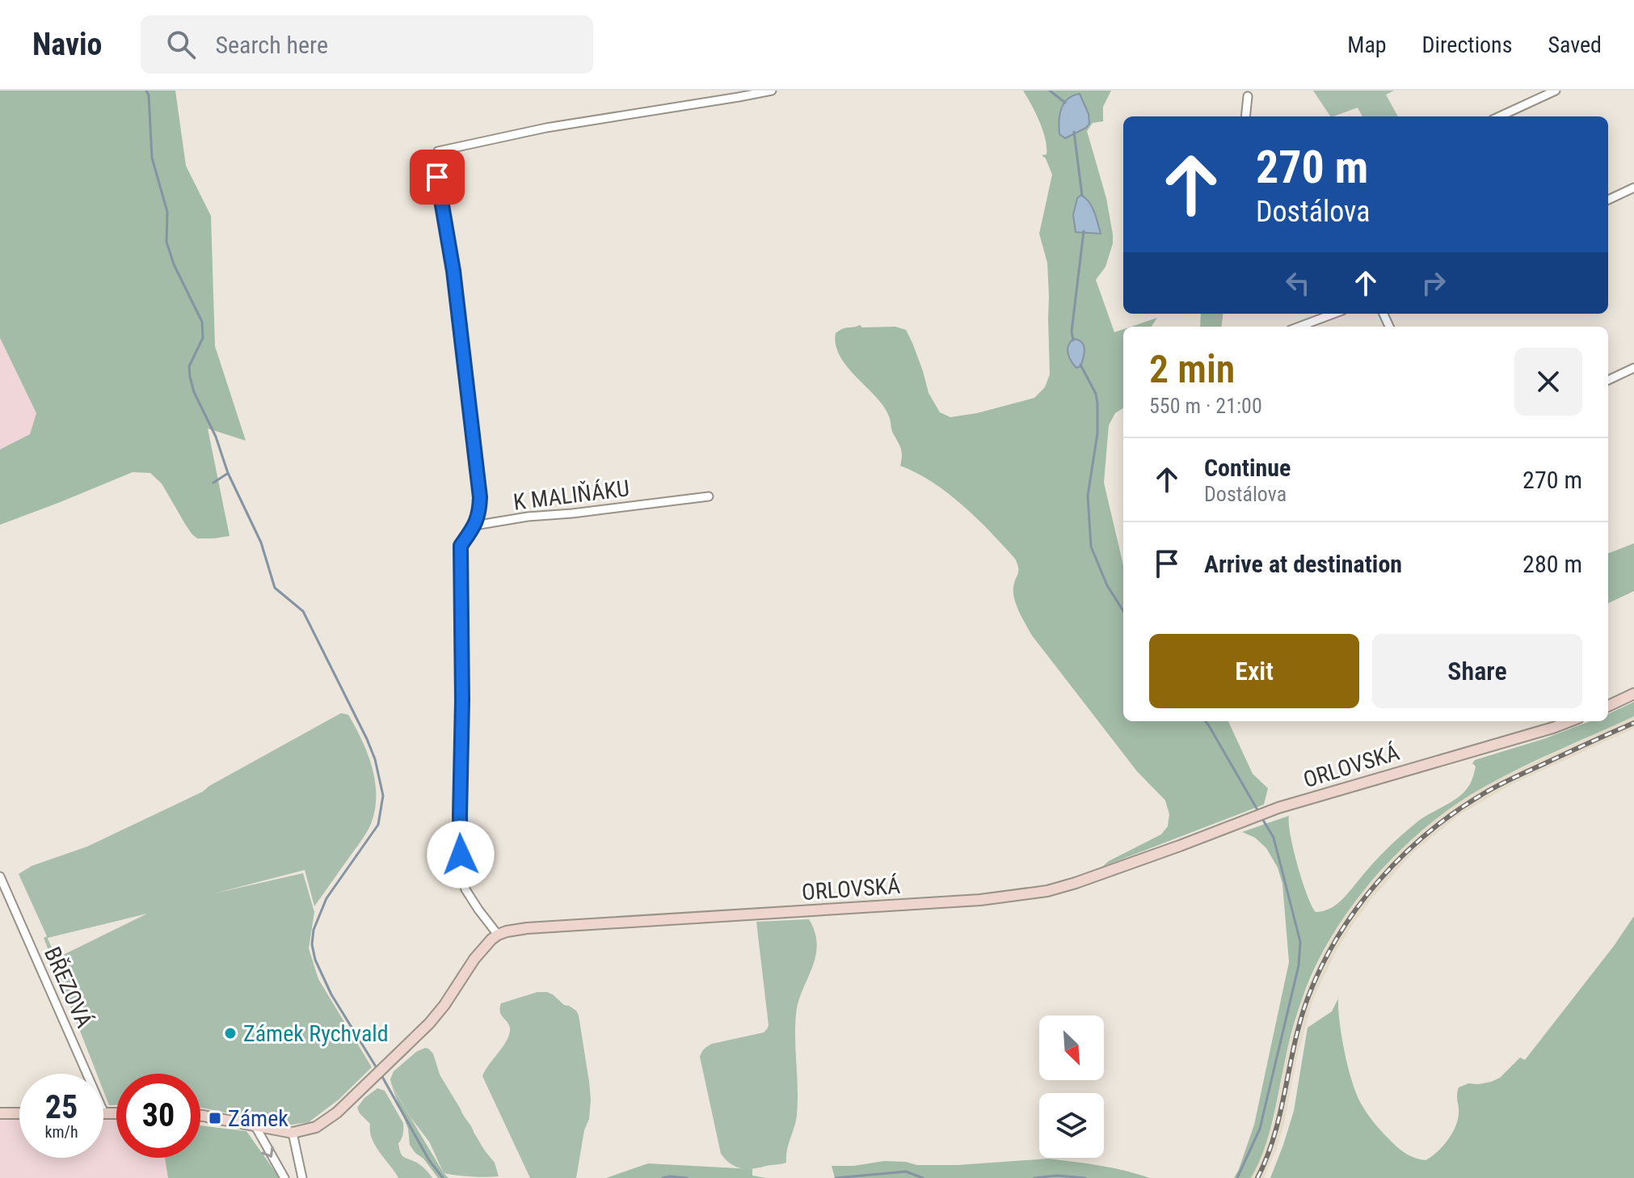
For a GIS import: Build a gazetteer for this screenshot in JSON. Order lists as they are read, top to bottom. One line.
{"streets":{"main road":["ORLOVSKÁ"],"street":["K MALIŇÁKU","BŘEZOVÁ"]},"places":{"other":["Zámek Rychvald"],"transit":["Zámek"]},"north":"bottom right","page":{"header":"Navio","search":"Search here","nav":["Map","Directions","Saved"],"turn":["270 m","Dostálova"],"heading":["2 min","550 m · 21:00"],"list":[{"name":"Continue","note":"Dostálova","value":"270 m"},{"name":"Arrive at destination","value":"280 m"}],"buttons":["Exit","Share"],"speed":"25 km/h","limit":"30"}}
